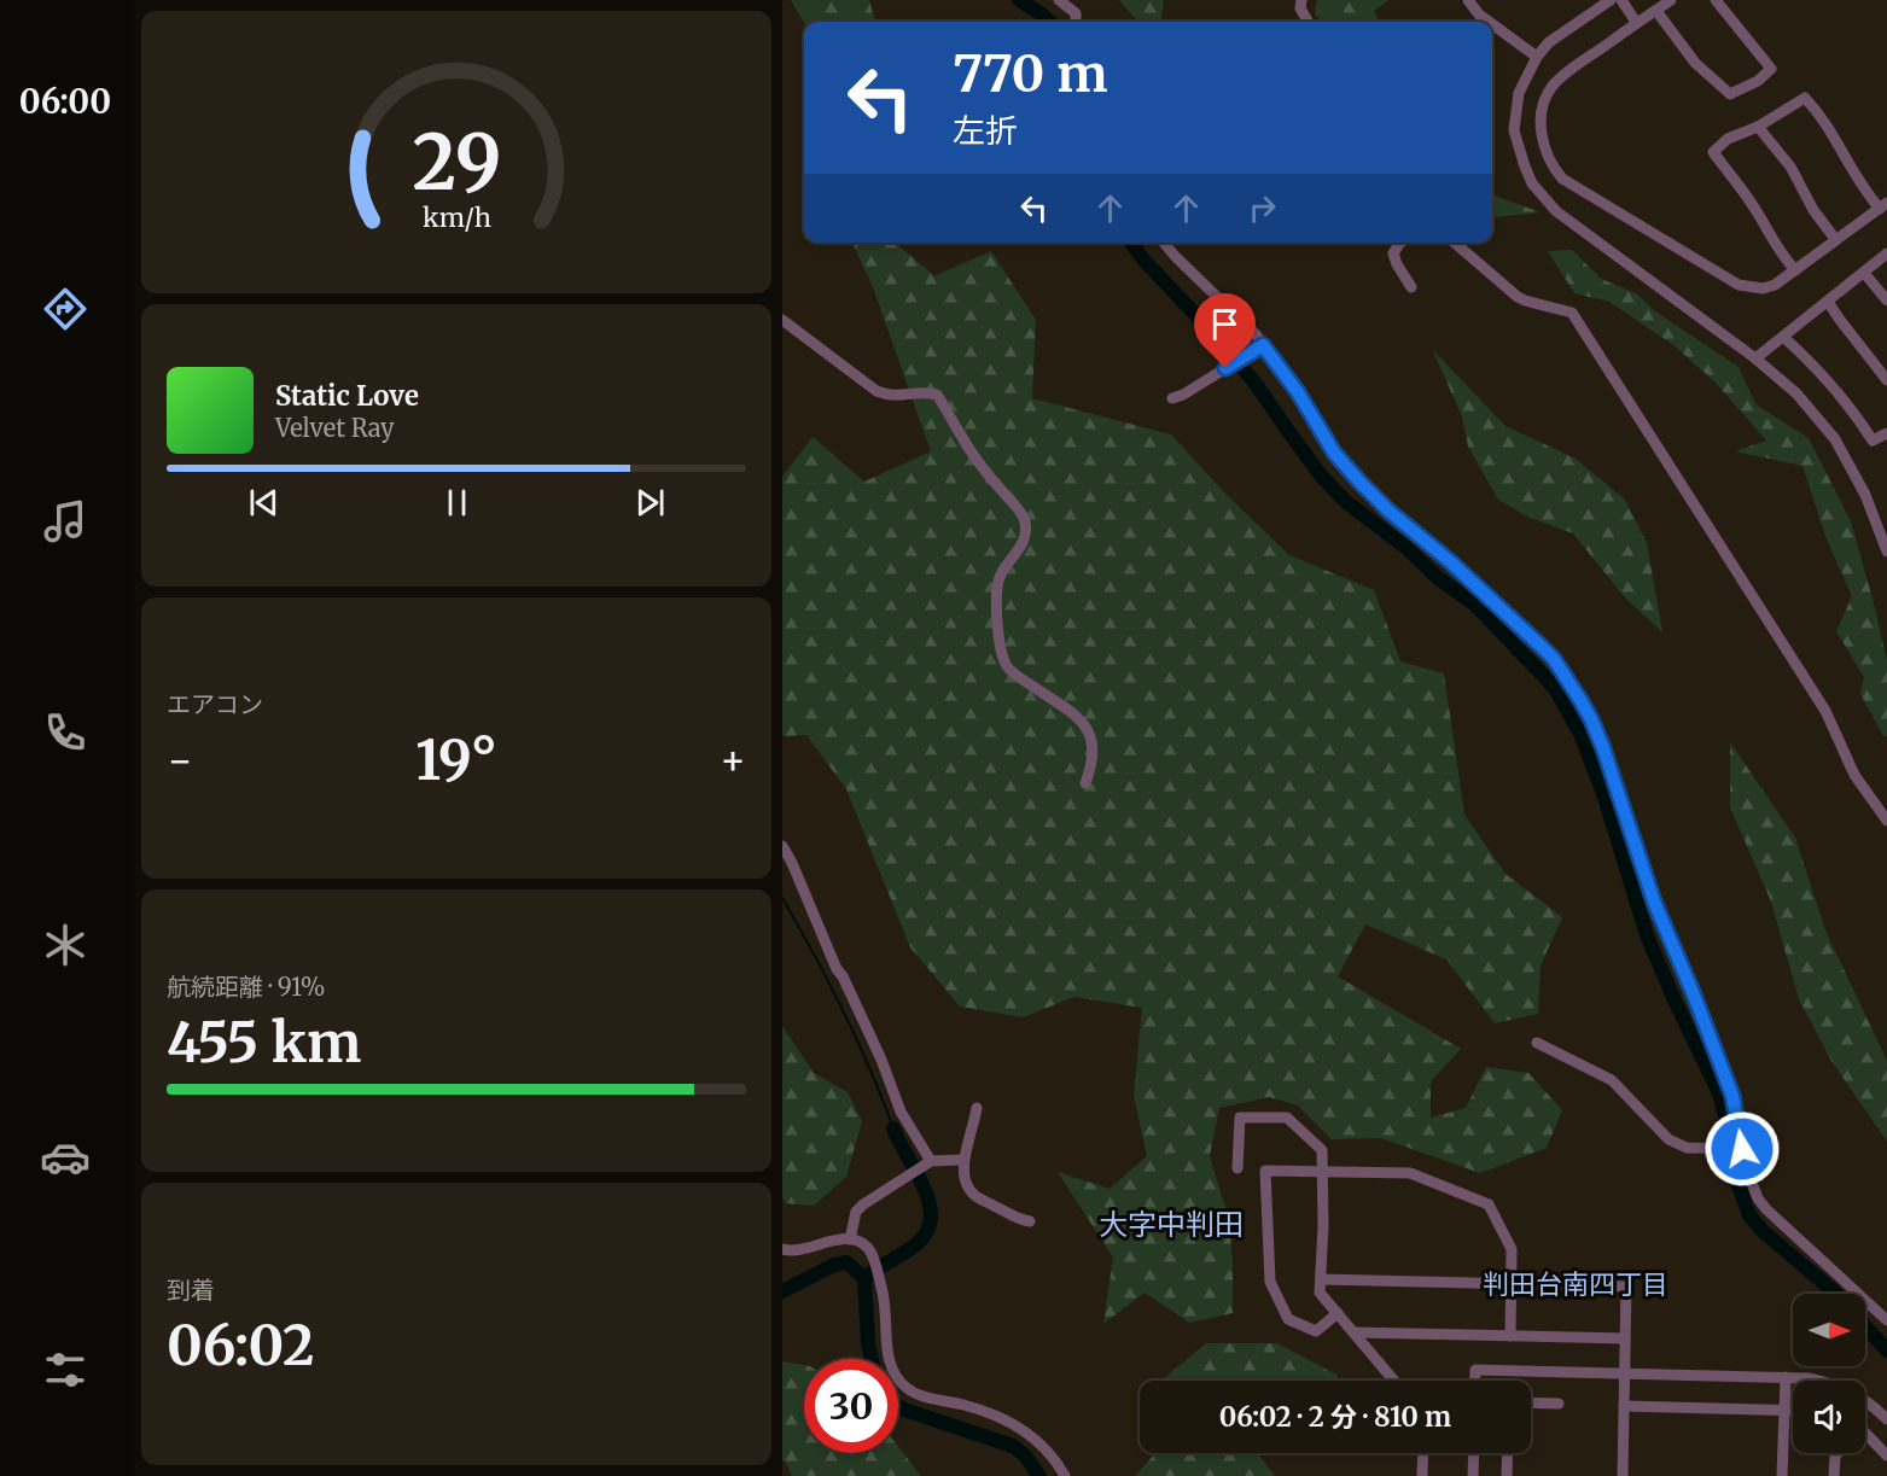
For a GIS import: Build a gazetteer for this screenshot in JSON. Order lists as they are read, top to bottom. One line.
{"districts":["大字中判田","判田台南四丁目"],"north":"right","page":{"tabs":"06:00","turn":["770 m","左折"],"song":["Static Love","Velvet Ray"],"tile":["エアコン",["航続距離 · 91%","455 km"],["到着","06:02"]],"heat":["−","19°","+"],"limit":"30","trip":"06:02 · 2 分 · 810 m","gauge":["29","km/h"]}}
